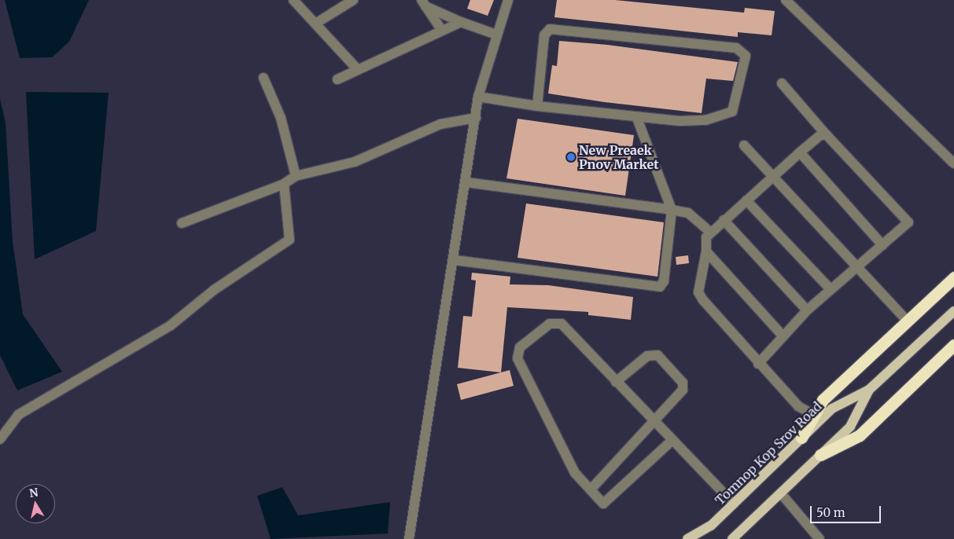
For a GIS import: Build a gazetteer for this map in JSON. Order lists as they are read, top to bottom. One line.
{"streets":{"main road":["Tomnop Kop Srov Road"]},"places":["New Preaek Pnov Market"],"scale_bar":"50 m","north":"top"}
